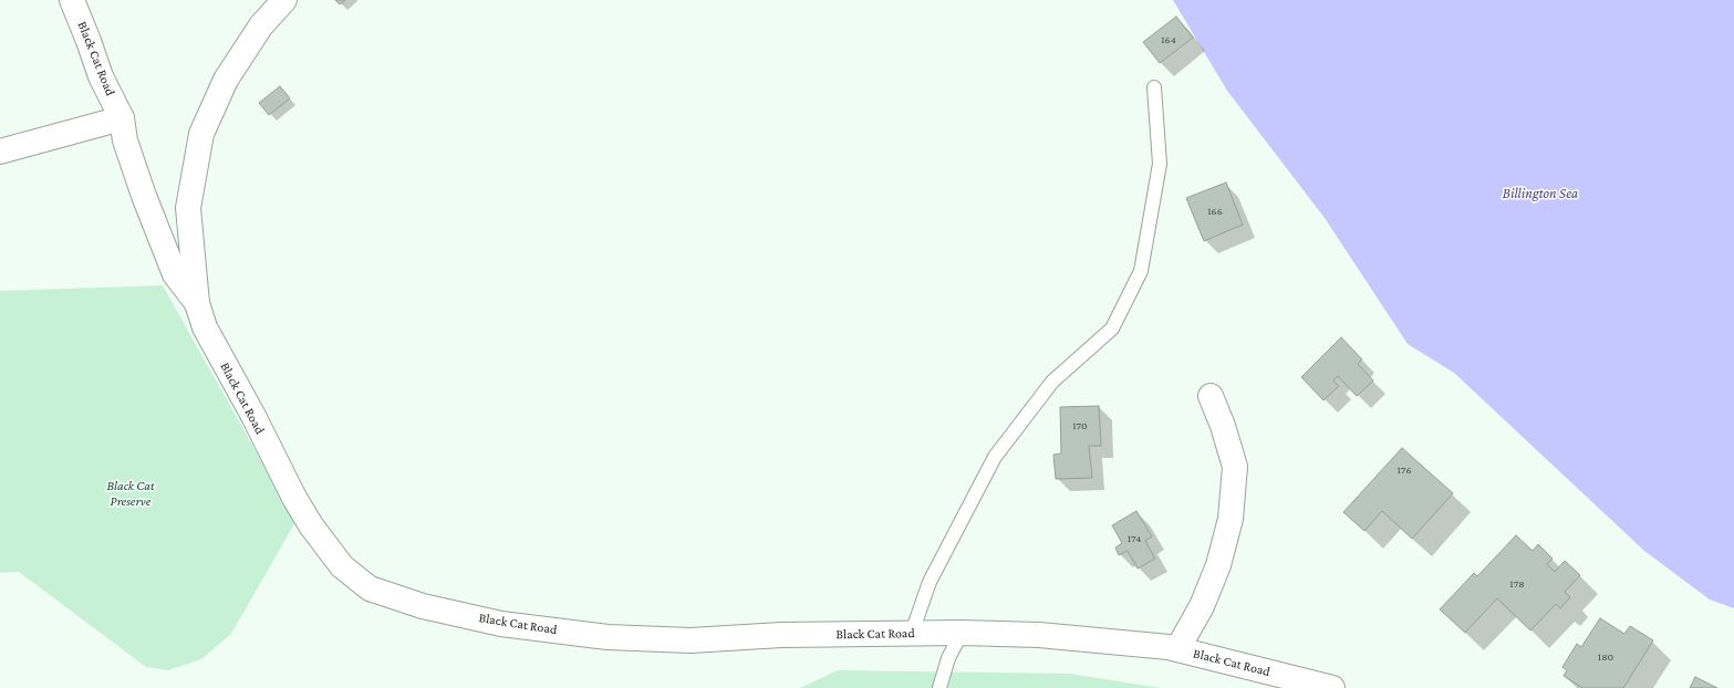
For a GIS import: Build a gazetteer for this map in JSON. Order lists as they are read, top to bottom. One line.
{"streets":{"street":["Black Cat Road"]},"water":["Billington Sea"],"parks":["Black Cat Preserve"],"house_numbers":["164","166","170","176","174","178","180"]}
